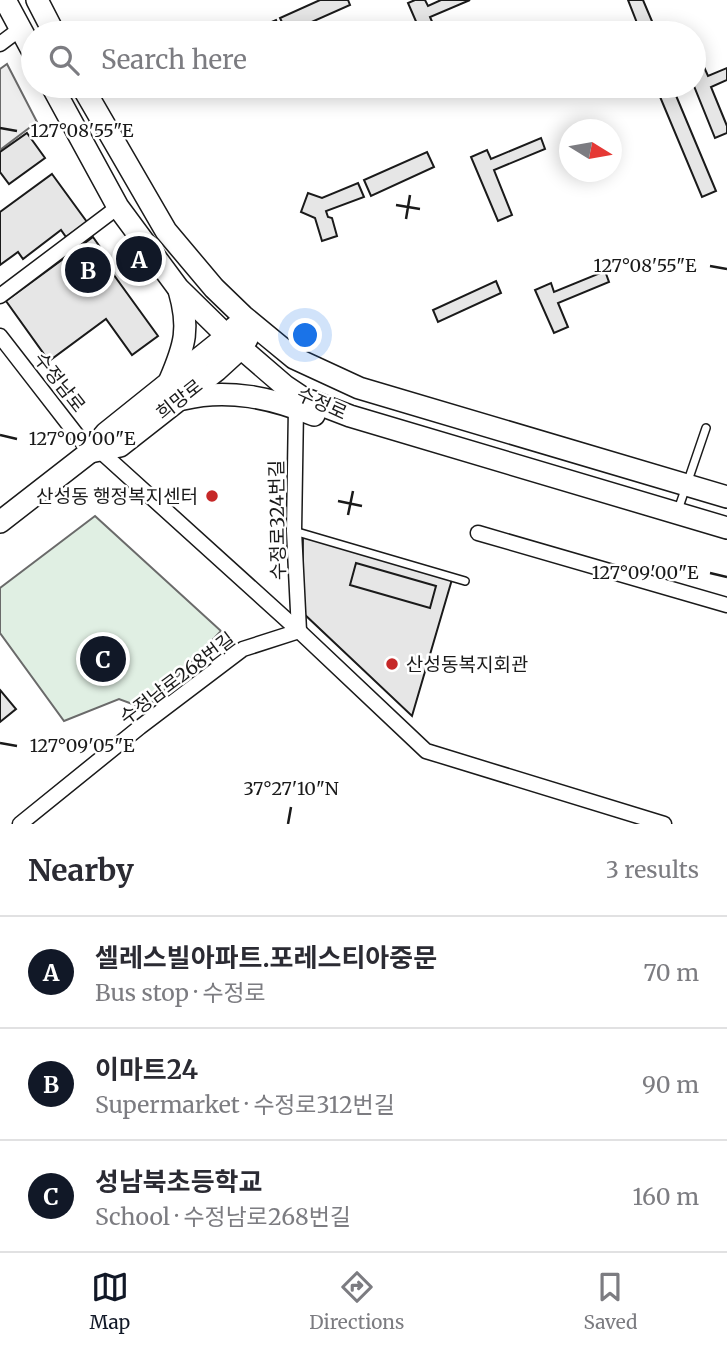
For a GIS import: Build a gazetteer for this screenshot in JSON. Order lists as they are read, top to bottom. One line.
{"streets":{"main road":["희망로","수정로"],"street":["수정남로","수정로324번길","수정남로268번길"]},"crossings":[["수정남로","희망로"],["수정남로","수정로324번길"],["수정남로","수정남로268번길"],["희망로","수정로"],["수정로324번길","수정남로268번길"]],"places":["산성동 행정복지센터","산성동복지회관"],"north":"right","page":{"search":"Search here","pins":["A","B","C"],"heading":["Nearby","3 results"],"list":[{"mark":"A","name":"셀레스빌아파트.포레스티아중문","note":"Bus stop · 수정로","value":"70 m"},{"mark":"B","name":"이마트24","note":"Supermarket · 수정로312번길","value":"90 m"},{"mark":"C","name":"성남북초등학교","note":"School · 수정남로268번길","value":"160 m"}],"nav":["Map","Directions","Saved"]},"coordinates":["127°08'55\"E","127°09'00\"E","127°09'05\"E","37°27'10\"N"]}
